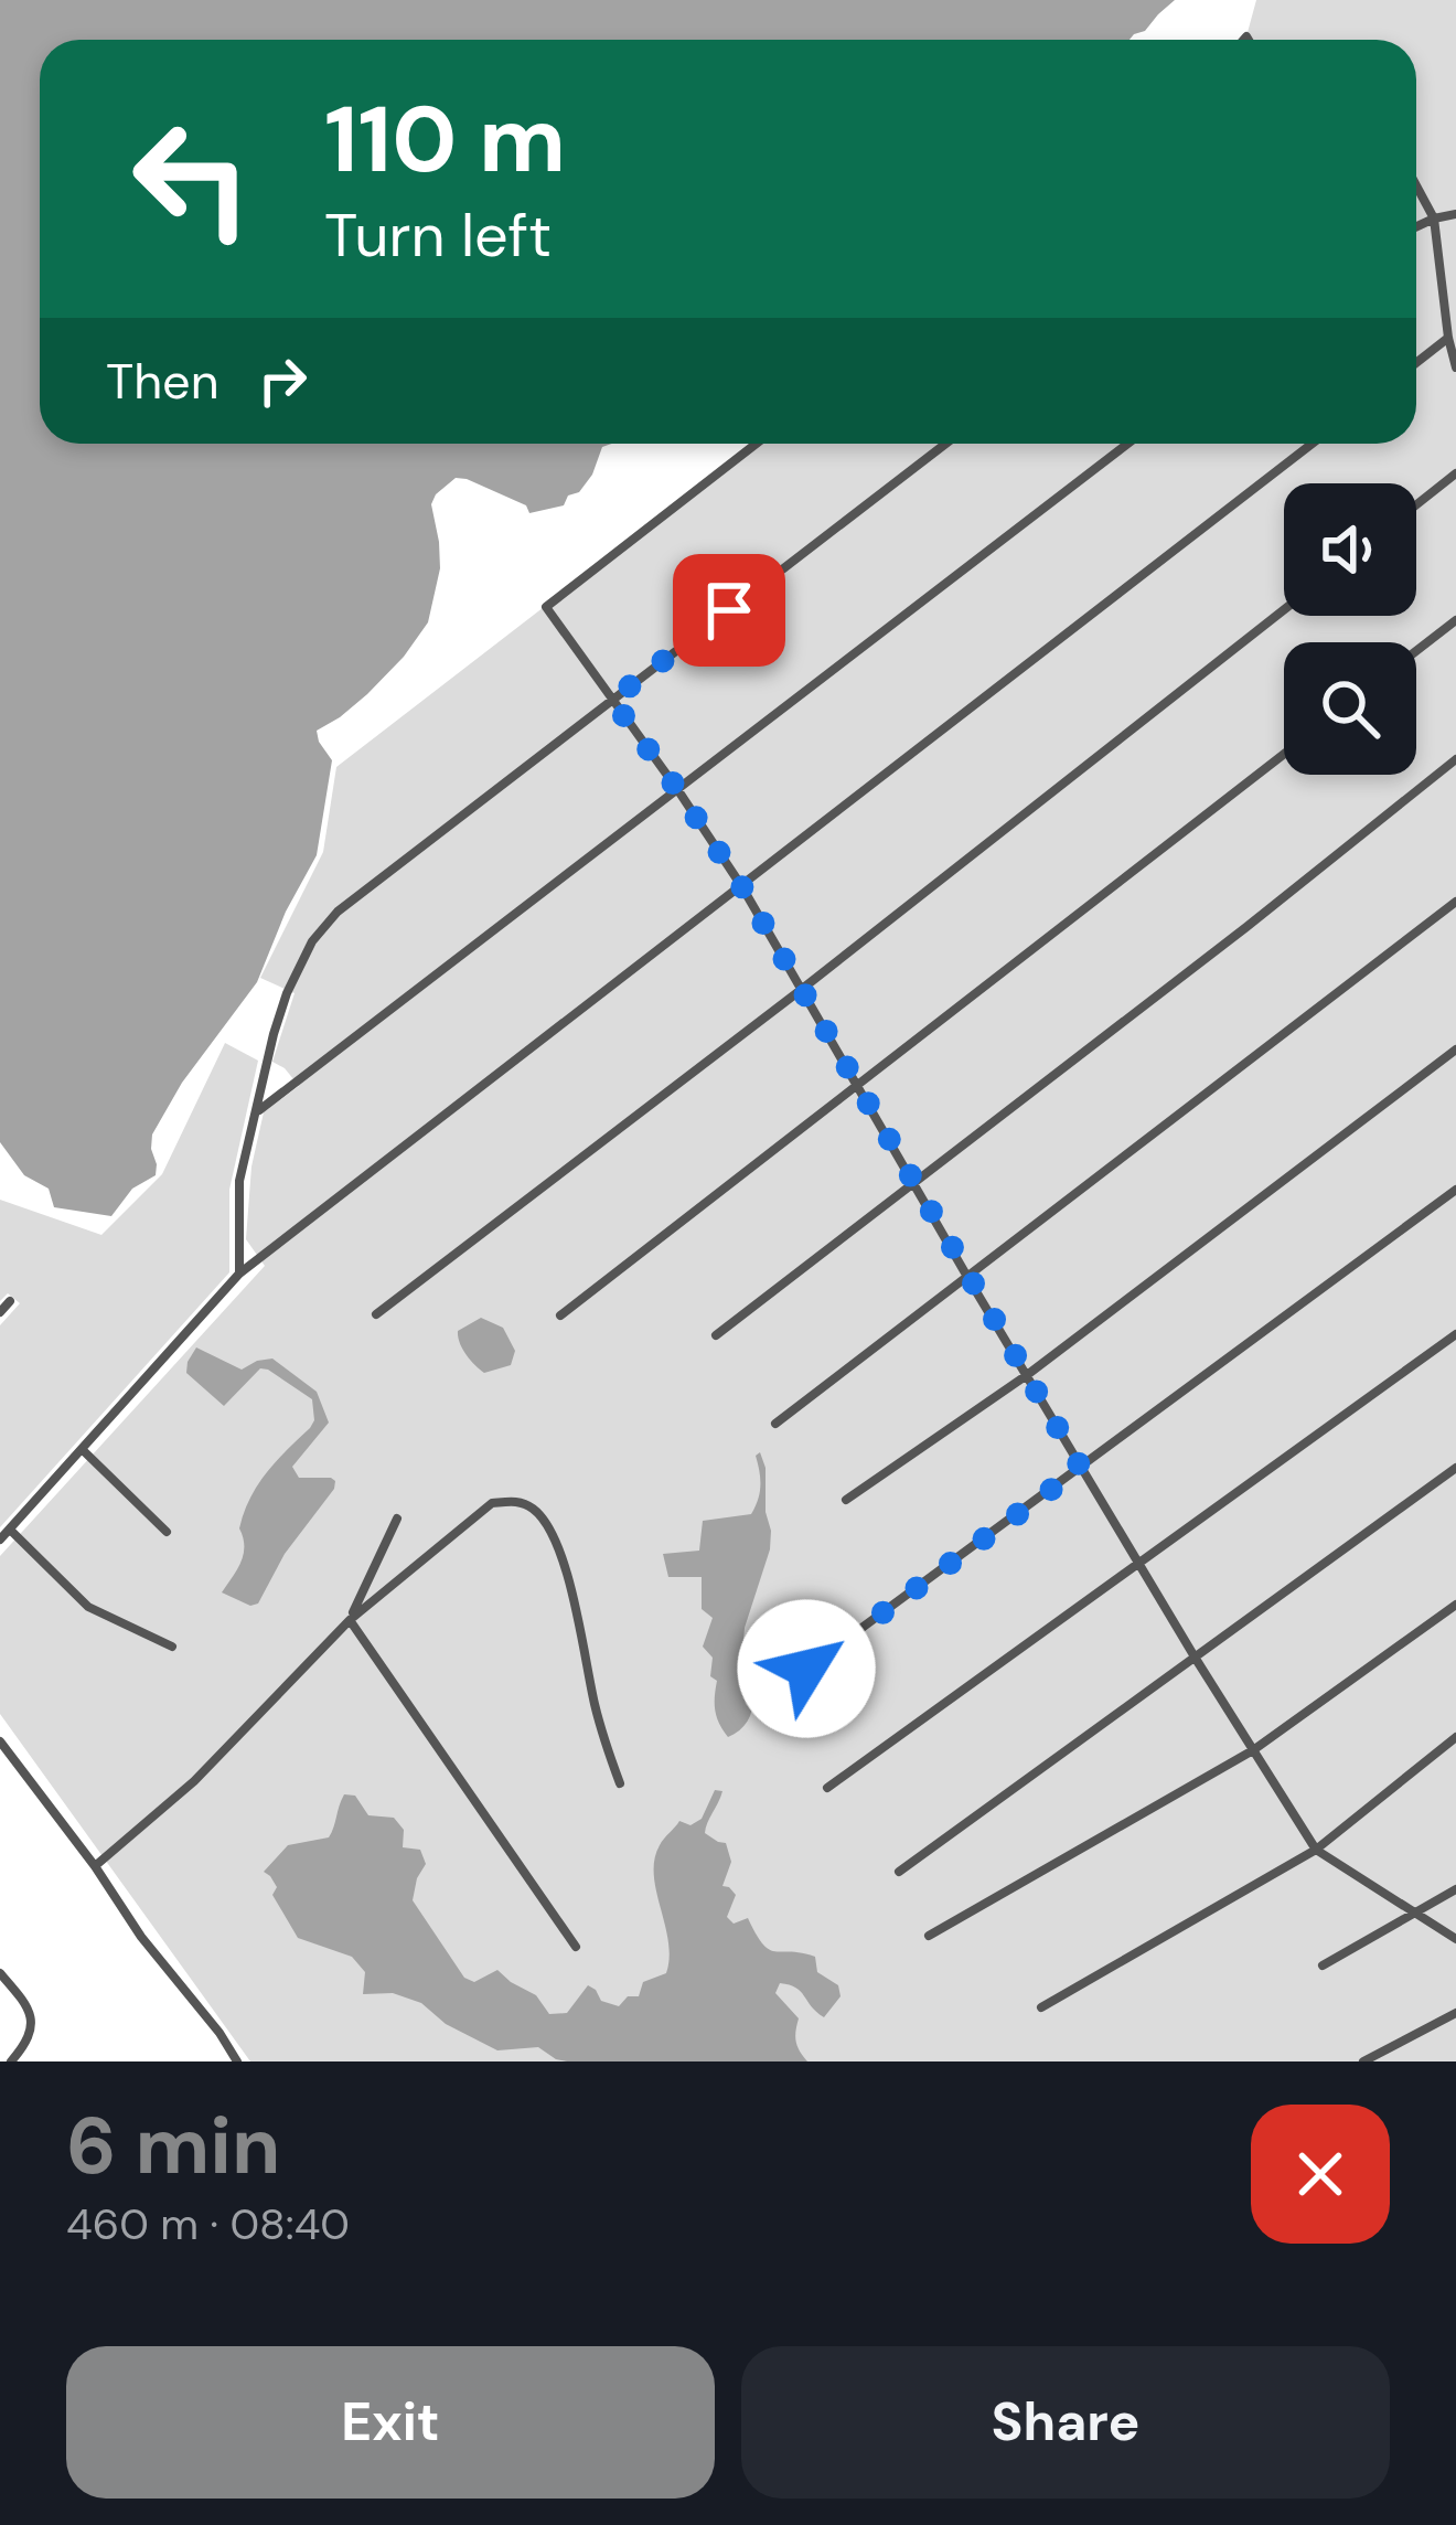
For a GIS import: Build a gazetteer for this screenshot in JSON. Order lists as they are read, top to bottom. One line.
{"page":{"turn":["110 m","Turn left"],"then":"Then","heading":["6 min","460 m · 08:40"],"buttons":["Exit","Share"]}}
